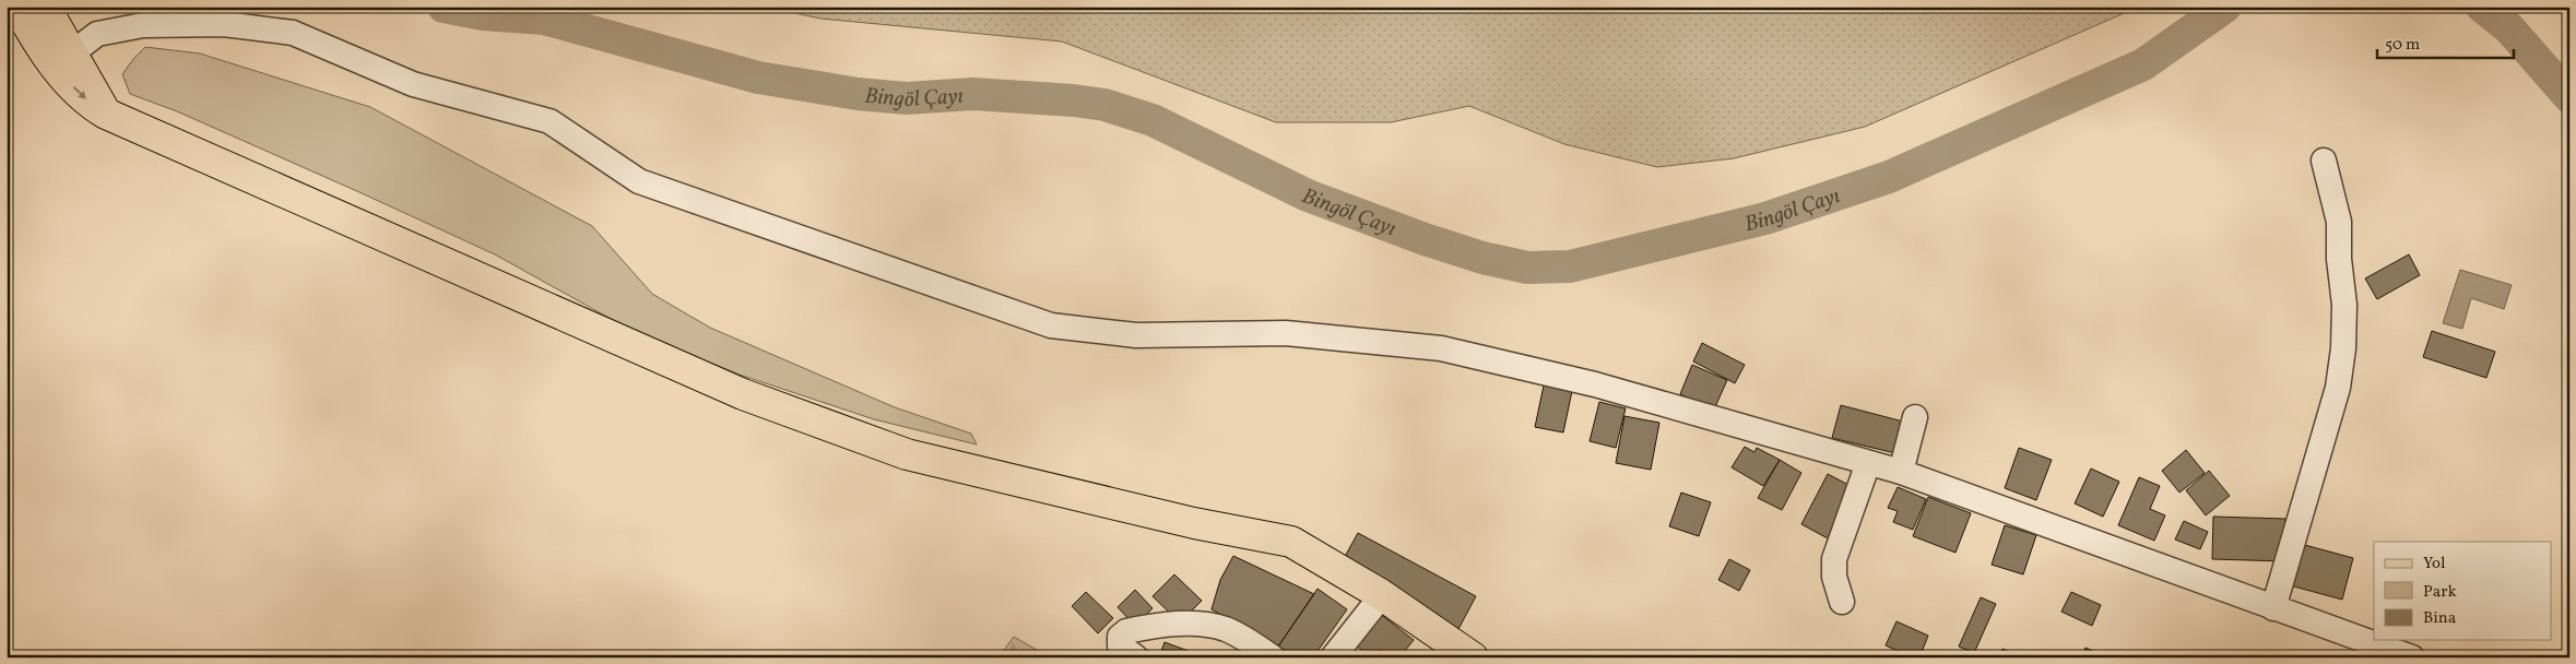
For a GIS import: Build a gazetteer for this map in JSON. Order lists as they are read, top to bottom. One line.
{"water":["Bingöl Çayı"],"legend":["Yol","Park","Bina"],"scale_bar":"50 m"}
